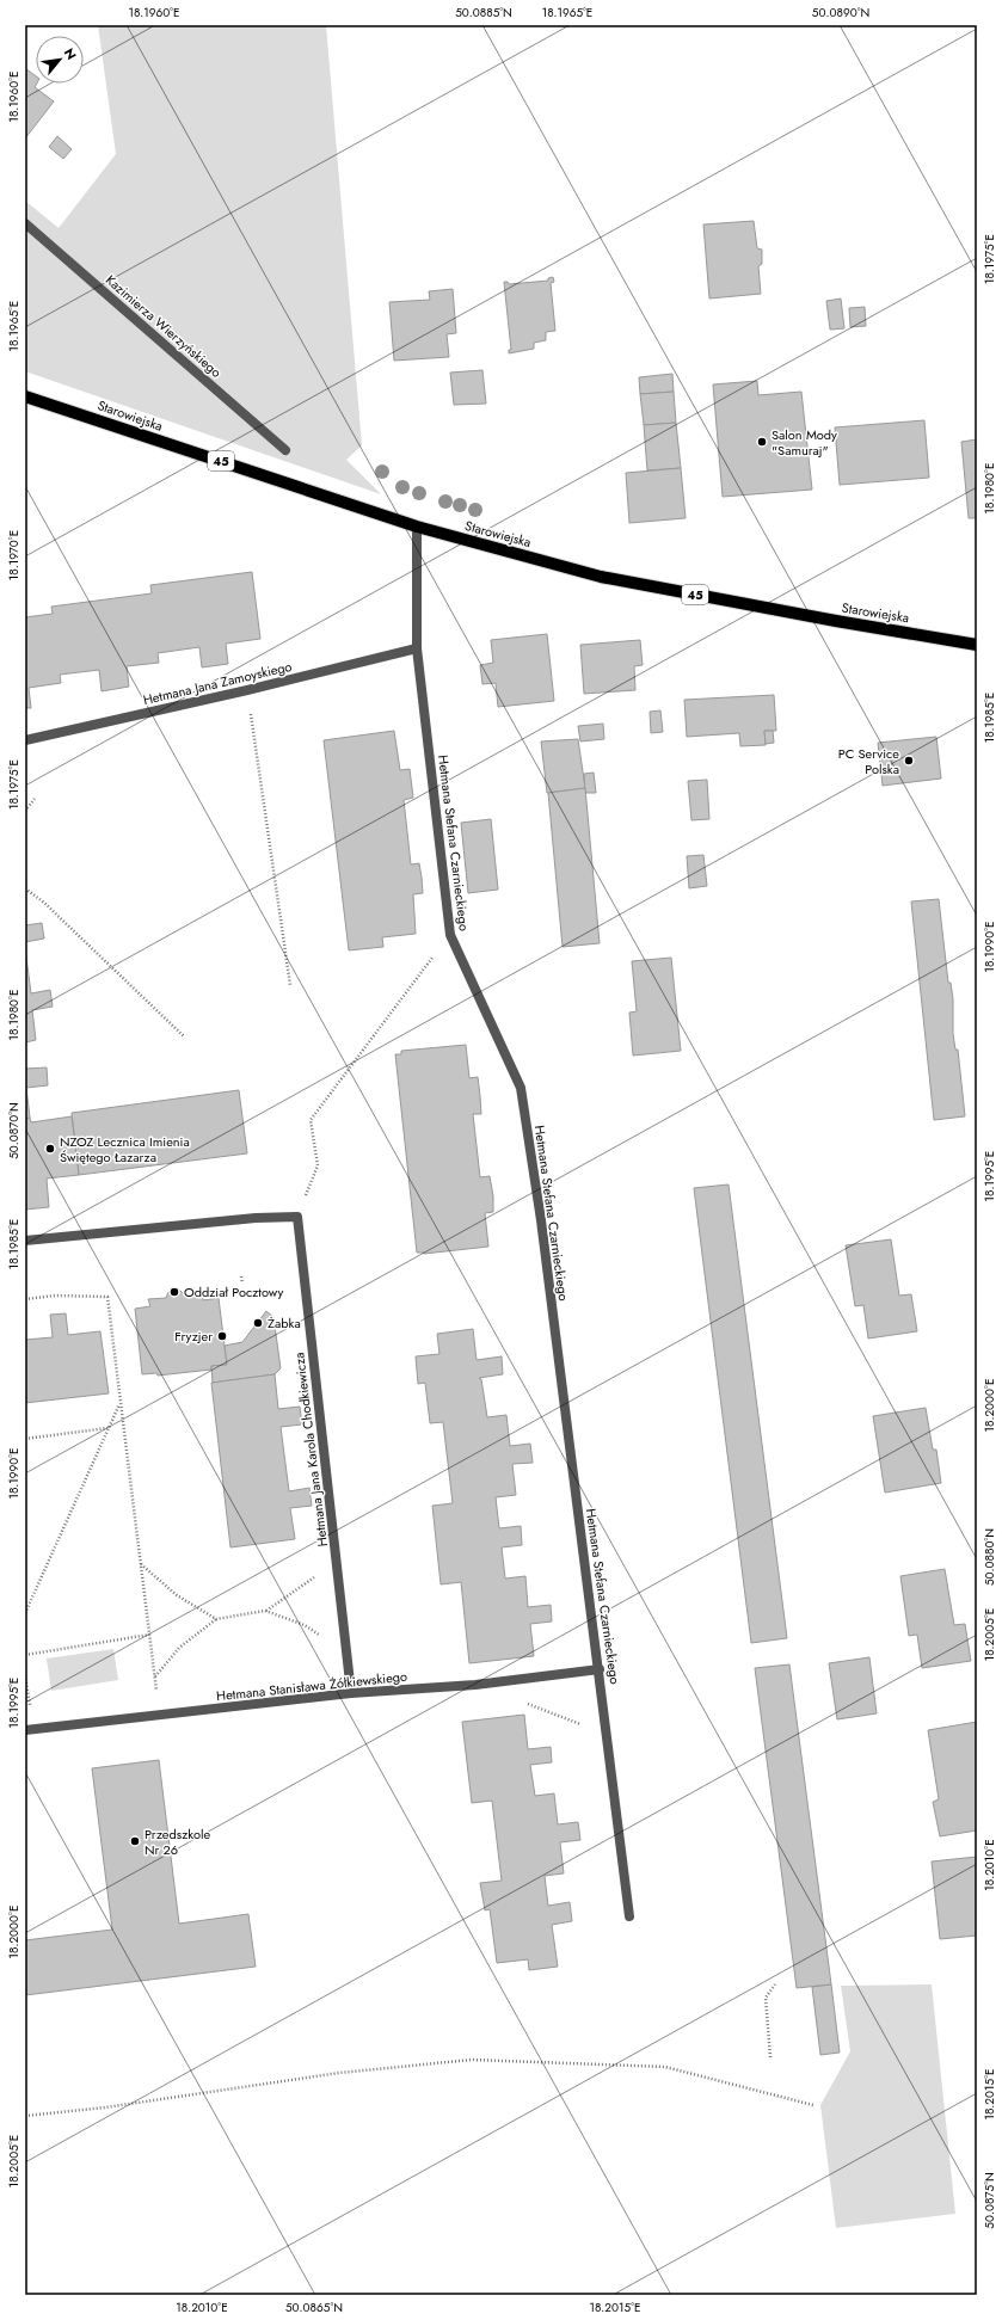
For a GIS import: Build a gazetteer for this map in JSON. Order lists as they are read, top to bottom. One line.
{"streets":{"main road":["Starowiejska","45"],"street":["Kazimierza Wierzyńskiego","Hetmana Jana Zamoyskiego","Hetmana Stefana Czarnieckiego","Hetmana Jana Karola Chodkiewicza","Hetmana Stanisława Żółkiewskiego"]},"crossings":[["Starowiejska","Hetmana Stefana Czarnieckiego"],["Hetmana Jana Zamoyskiego","Hetmana Stefana Czarnieckiego"],["Hetmana Stefana Czarnieckiego","Hetmana Stanisława Żółkiewskiego"],["Hetmana Jana Karola Chodkiewicza","Hetmana Stanisława Żółkiewskiego"]],"places":["Salon Mody \"Samuraj\"","PC Service Polska","NZOZ Lecznica Imienia Świętego Łazarza","Oddział Pocztowy","Żabka","Fryzjer","Przedszkole Nr 26"],"north":"top right","coordinates":["18.1960°E","50.0885°N","18.1965°E","50.0890°N","18.1975°E","18.1980°E","18.1970°E","18.1985°E","18.1990°E","50.0870°N","18.1995°E","18.2000°E","50.0880°N","18.2005°E","18.2010°E","18.2015°E","50.0875°N","50.0865°N"]}
